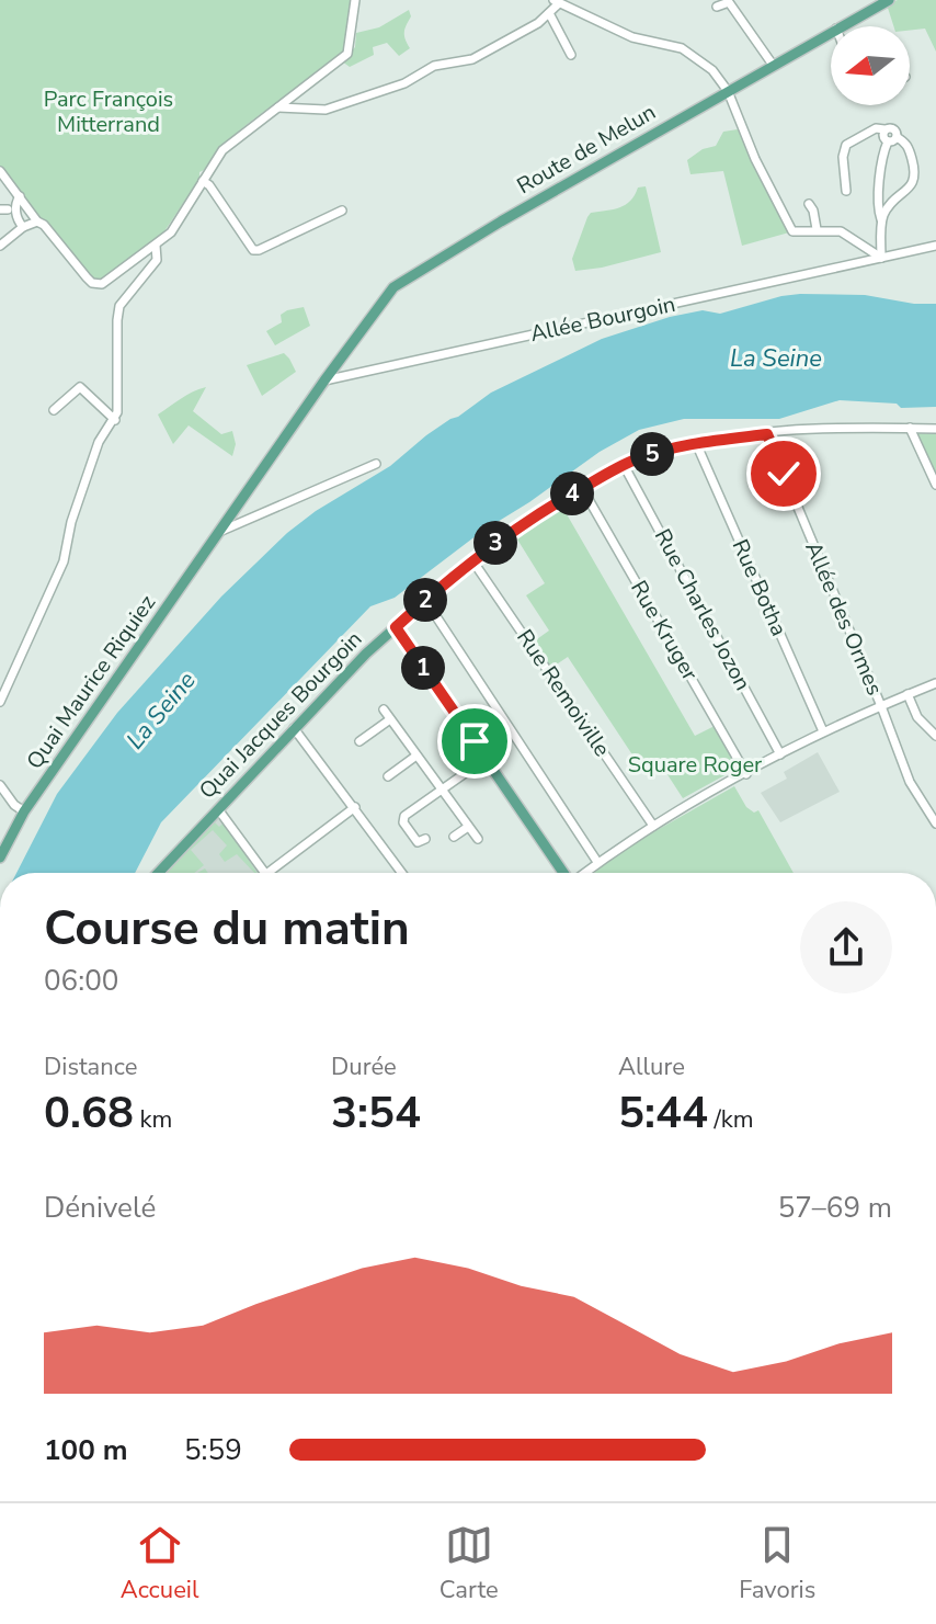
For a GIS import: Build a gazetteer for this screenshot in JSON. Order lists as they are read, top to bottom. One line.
{"streets":{"main road":["Route de Melun","Quai Maurice Riquiez","Quai Jacques Bourgoin"],"street":["Allée Bourgoin","Rue Botha","Rue Charles Jozon","Allée des Ormes","Rue Kruger","Rue Remoiville"]},"crossings":[["Route de Melun","Allée Bourgoin"],["Route de Melun","Quai Maurice Riquiez"],["Allée Bourgoin","Quai Maurice Riquiez"],["Rue Botha","Quai Jacques Bourgoin"],["Rue Charles Jozon","Quai Jacques Bourgoin"],["Allée des Ormes","Quai Jacques Bourgoin"],["Rue Kruger","Quai Jacques Bourgoin"],["Rue Remoiville","Quai Jacques Bourgoin"]],"water":["La Seine"],"parks":["Parc François Mitterrand","Square Roger"],"north":"left","page":{"pins":["5","4","3","2","1"],"heading":["Course du matin","06:00"],"stats":[["Distance","0.68 km"],["Durée","3:54"],["Allure","5:44 /km"]],"chart":["Dénivelé","57–69 m"],"list":[{"name":"100 m","note":"5:59"}],"tabs":["Accueil","Carte","Favoris"]}}
